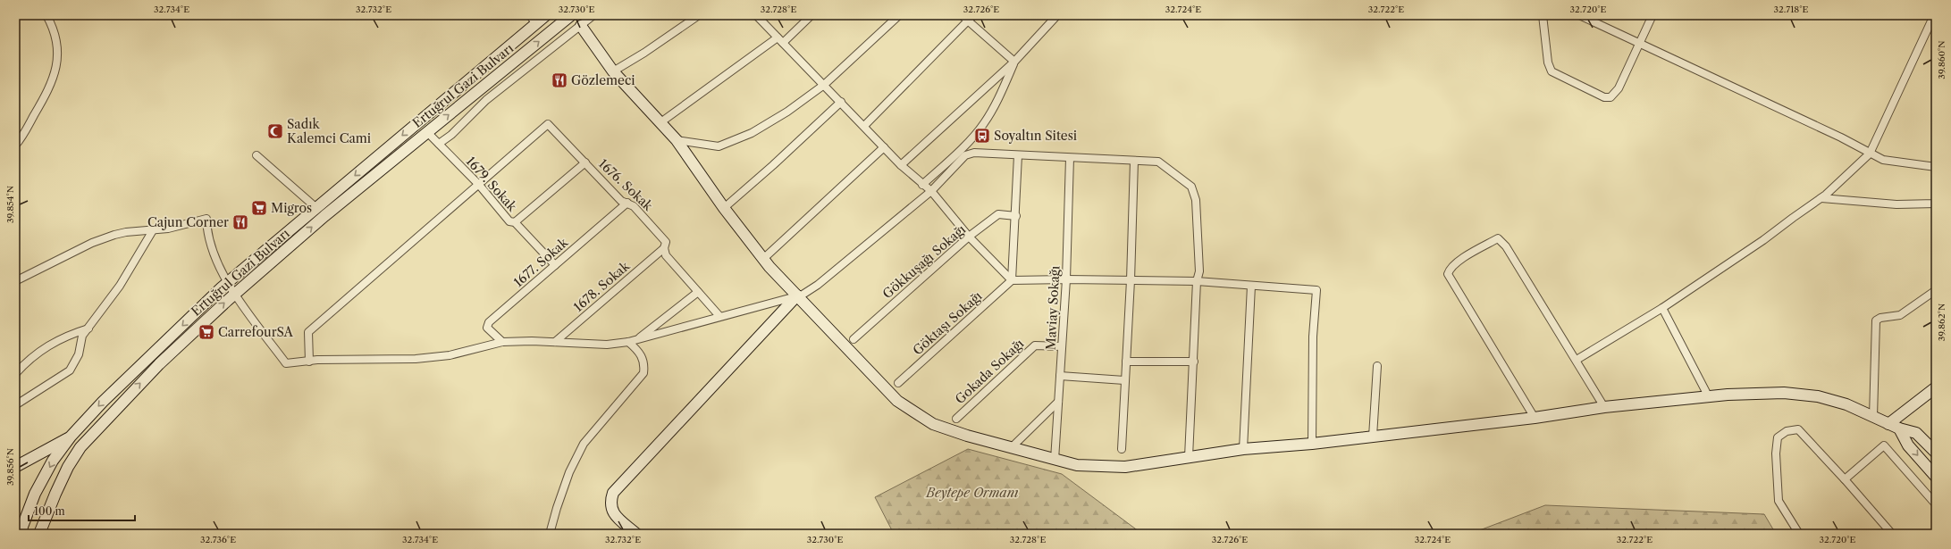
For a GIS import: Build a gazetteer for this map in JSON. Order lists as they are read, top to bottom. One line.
{"streets":{"street":["Ertuğrul Gazi Bulvarı","1679. Sokak","1676. Sokak","Gökkuşağı Sokağı","1677. Sokak","1678. Sokak","Maviay Sokağı","Göktaşı Sokağı","Gokada Sokağı"]},"crossings":[["Ertuğrul Gazi Bulvarı","1679. Sokak"],["1679. Sokak","1676. Sokak"],["1679. Sokak","1677. Sokak"],["1676. Sokak","1677. Sokak"],["1676. Sokak","1678. Sokak"],["Maviay Sokağı","Gokada Sokağı"]],"parks":["Beytepe Ormanı"],"places":{"restaurant":["Gözlemeci","Cajun Corner"],"mosque":["Sadık Kalemci Cami"],"bus stop":["Soyaltın Sitesi"],"supermarket":["Migros","CarrefourSA"]},"scale_bar":"100 m","coordinates":["32.734°E","32.732°E","32.730°E","32.728°E","32.726°E","32.724°E","32.722°E","32.720°E","32.718°E","39.860°N","39.854°N","39.862°N","39.856°N","32.736°E"]}
